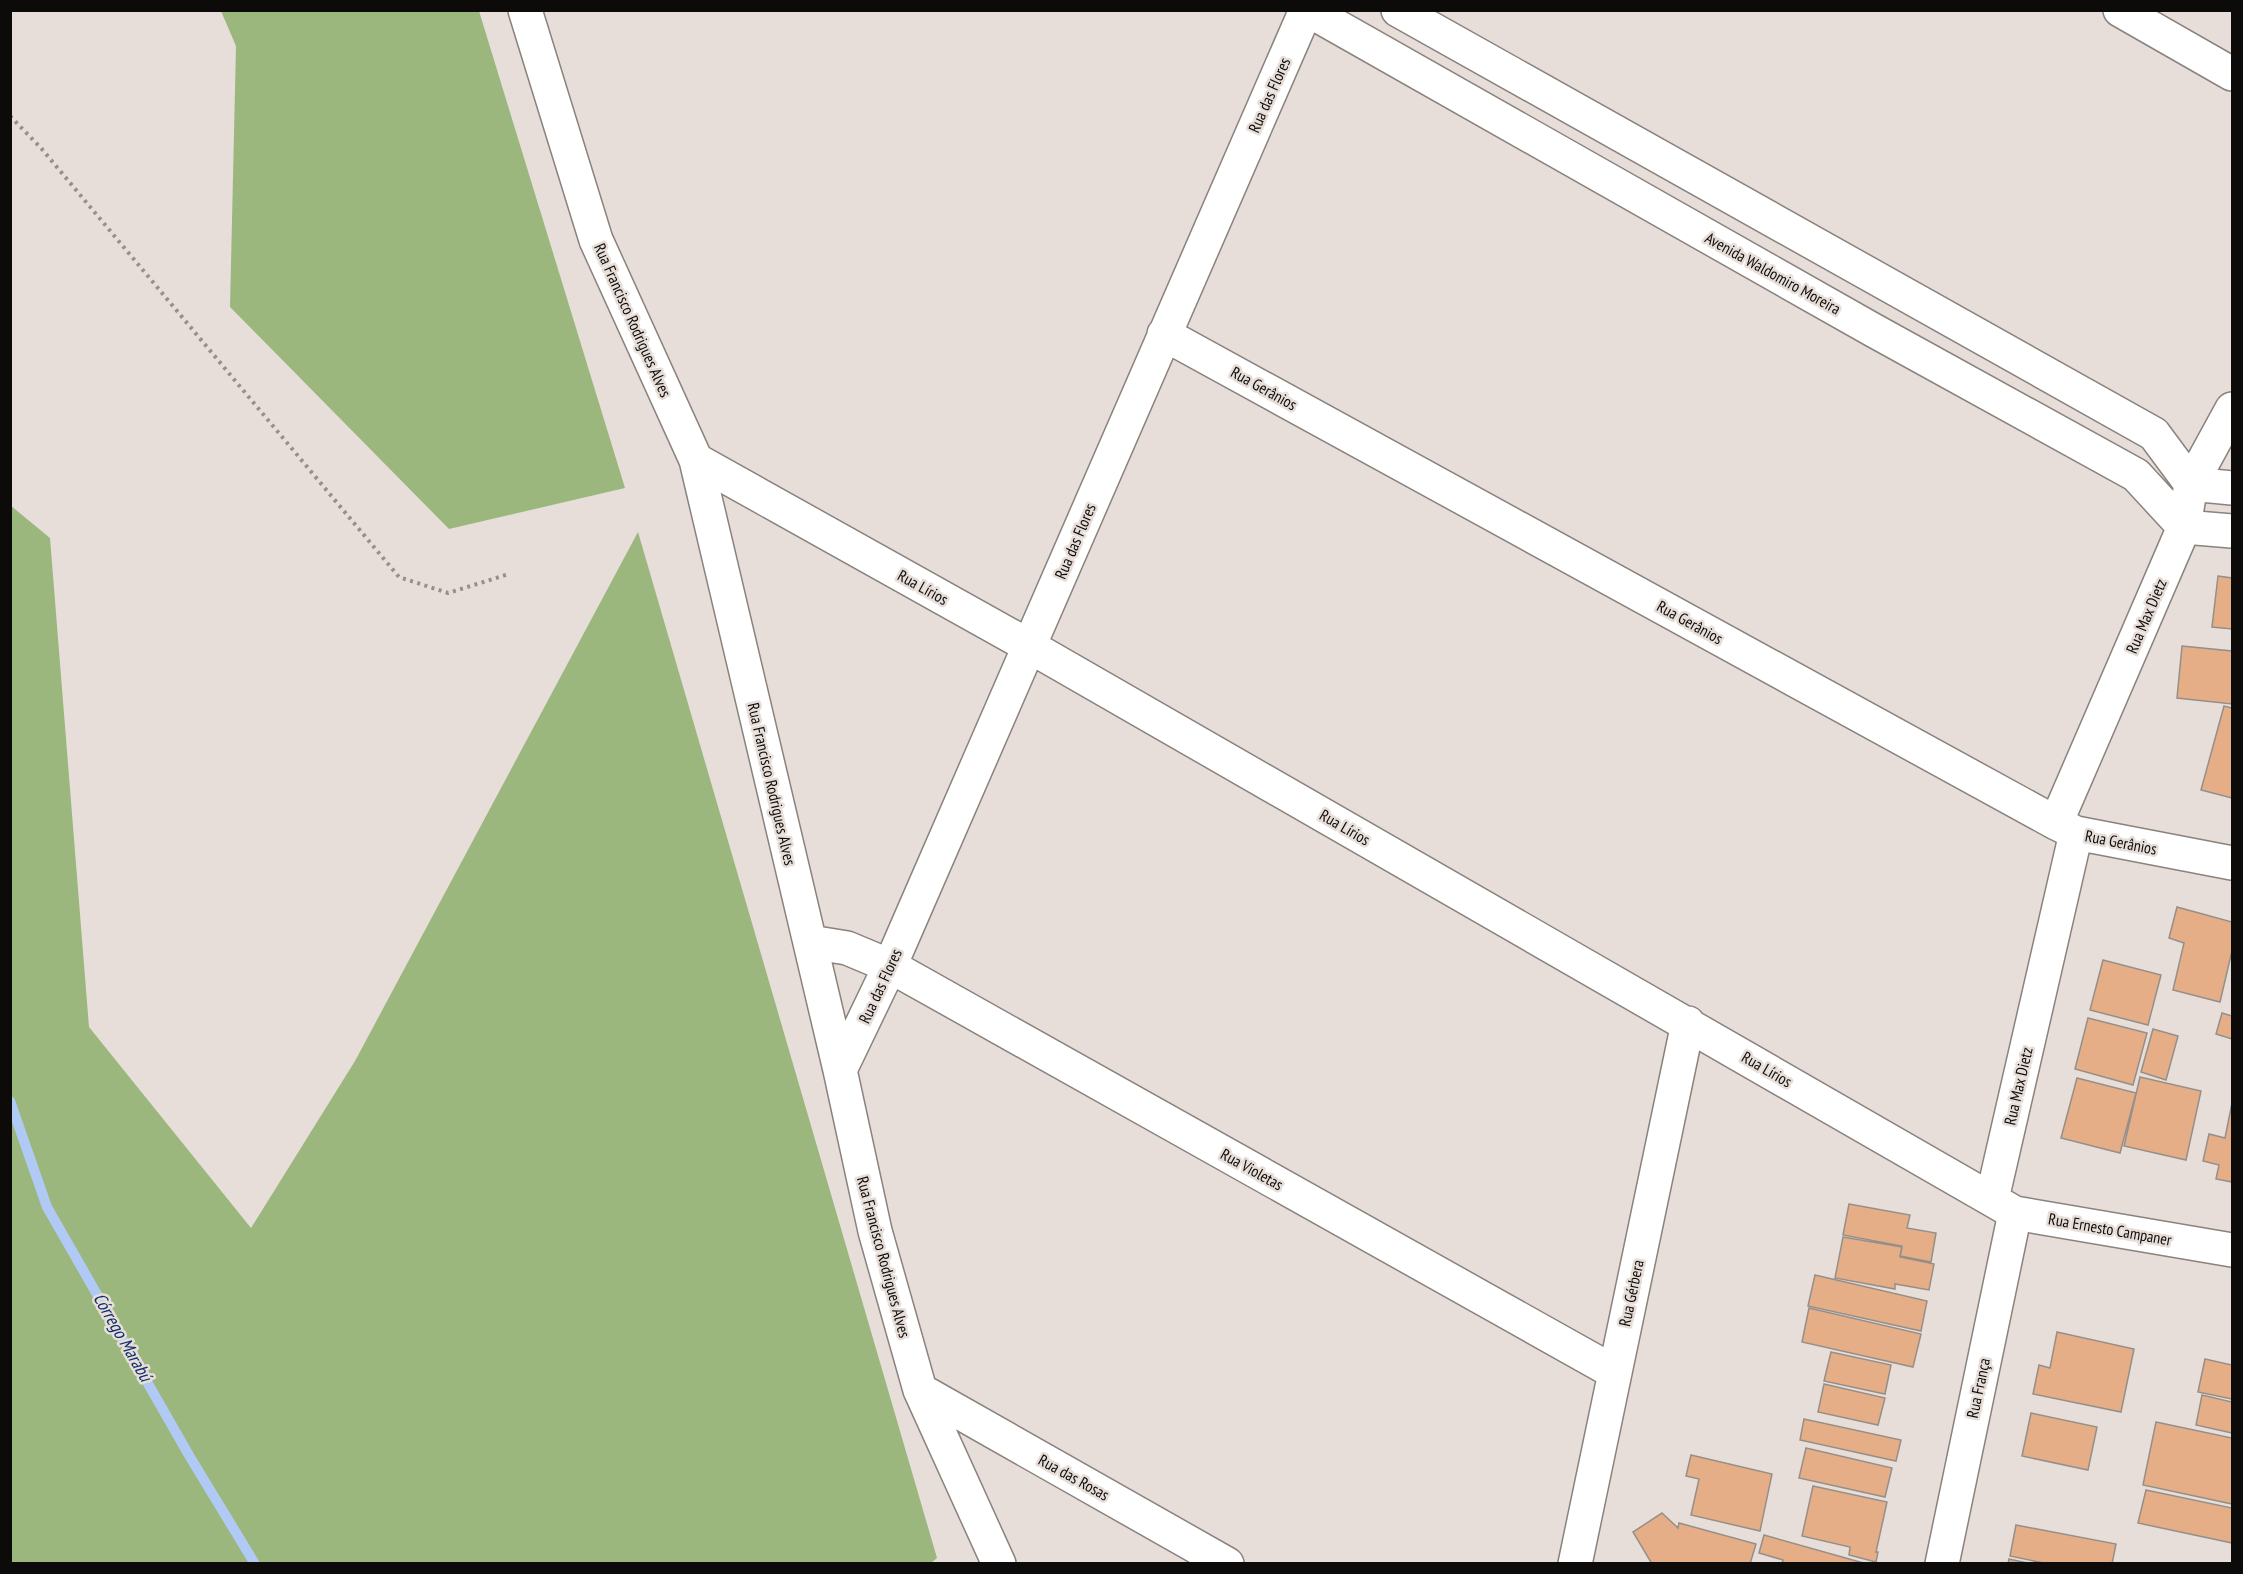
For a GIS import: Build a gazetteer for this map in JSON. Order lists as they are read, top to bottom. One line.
{"streets":{"street":["Rua das Flores","Avenida Waldomiro Moreira","Rua Francisco Rodrigues Alves","Rua Gerânios","Rua Lírios","Rua Max Dietz","Rua Violetas","Rua Ernesto Campaner","Rua Gérbera","Rua França","Rua das Rosas"]},"crossings":[["Rua das Flores","Avenida Waldomiro Moreira"],["Rua das Flores","Rua Francisco Rodrigues Alves"],["Rua das Flores","Rua Gerânios"],["Rua das Flores","Rua Lírios"],["Rua das Flores","Rua Violetas"],["Avenida Waldomiro Moreira","Rua Max Dietz"],["Rua Francisco Rodrigues Alves","Rua Lírios"],["Rua Francisco Rodrigues Alves","Rua Violetas"],["Rua Francisco Rodrigues Alves","Rua das Rosas"],["Rua Gerânios","Rua Max Dietz"],["Rua Lírios","Rua Max Dietz"],["Rua Lírios","Rua Ernesto Campaner"],["Rua Lírios","Rua Gérbera"],["Rua Lírios","Rua França"],["Rua Max Dietz","Rua Ernesto Campaner"],["Rua Max Dietz","Rua França"],["Rua Violetas","Rua Gérbera"],["Rua Ernesto Campaner","Rua França"]],"water":["Córrego Marabú"]}
